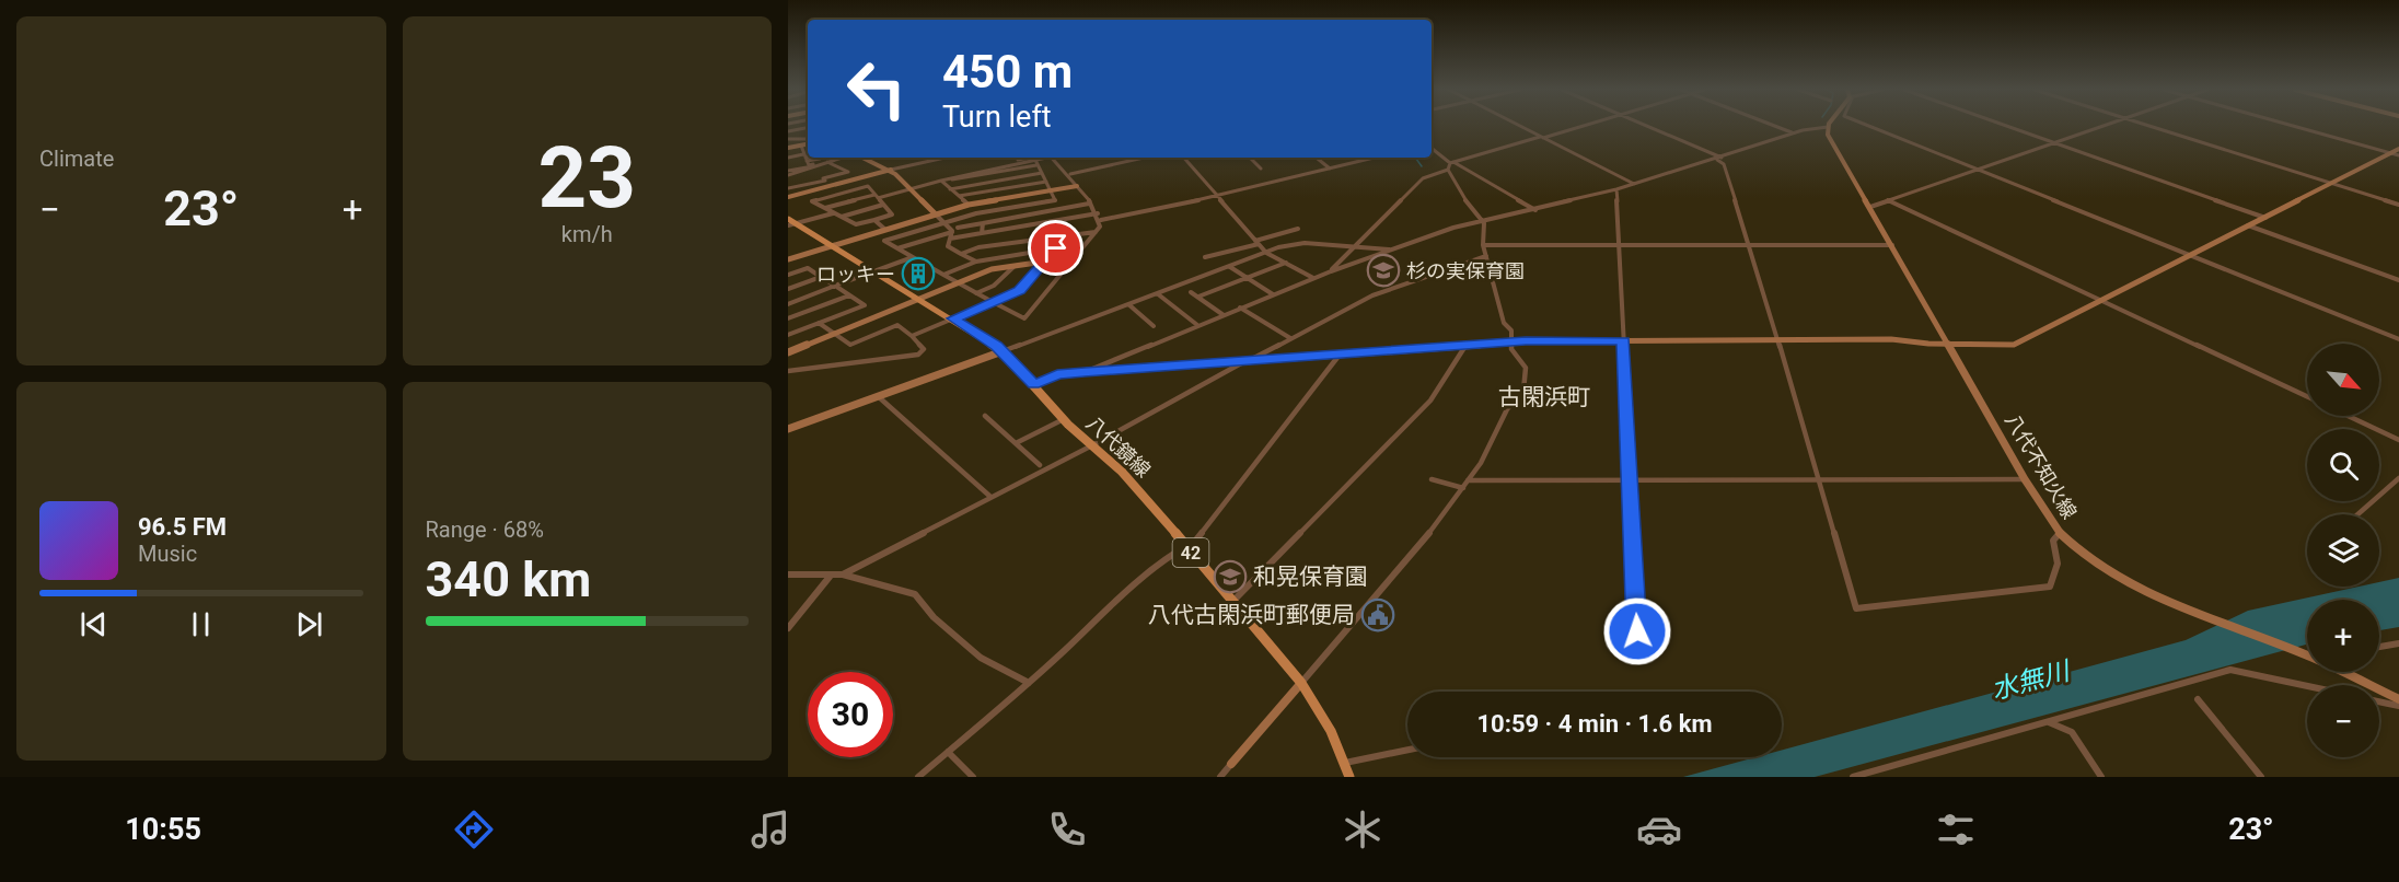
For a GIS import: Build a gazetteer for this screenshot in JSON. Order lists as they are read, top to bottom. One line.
{"streets":{"main road":["八代鏡線","八代不知火線","42"]},"districts":["古閑浜町"],"water":["水無川"],"places":{"school or university":["杉の実保育園","和晃保育園"],"building":["ロッキー"],"public building":["八代古閑浜町郵便局"]},"north":"bottom right","page":{"tile":["Climate",["23","km/h"],["Range · 68%","340 km"]],"turn":["450 m","Turn left"],"heat":["−","23°","+"],"map_buttons":["+","−"],"song":["96.5 FM","Music"],"limit":"30","trip":"10:59 · 4 min · 1.6 km","tabs":["10:55","23°"]}}
